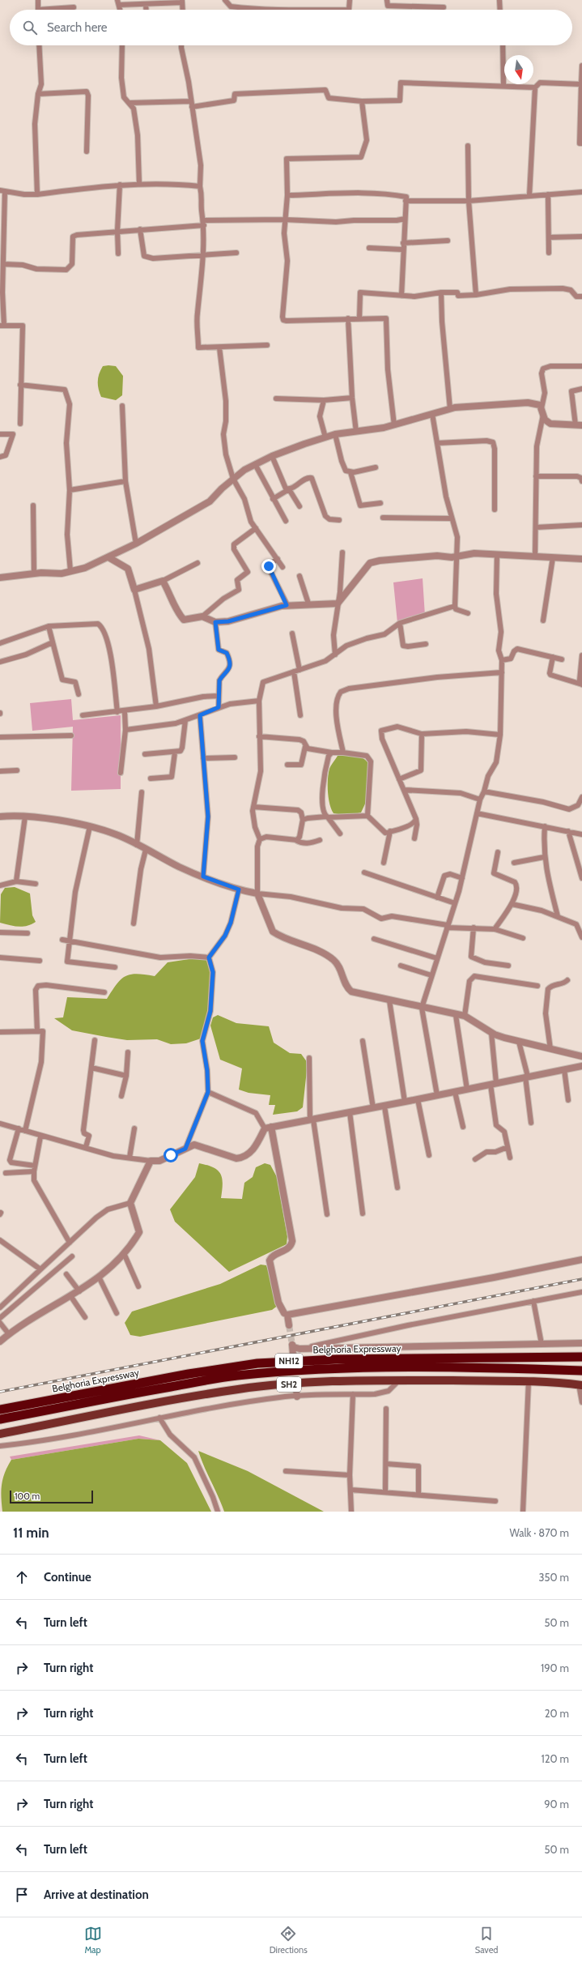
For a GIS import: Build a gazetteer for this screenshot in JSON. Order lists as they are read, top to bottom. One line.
{"streets":{"highway":["Belghoria Expressway","NH12"],"main road":["SH2"]},"scale_bar":"100 m","north":"bottom","page":{"search":"Search here","scale":"100 m","heading":["11 min","Walk · 870 m"],"list":[["Continue","350 m"],["Turn left","50 m"],["Turn right","190 m"],["Turn right","20 m"],["Turn left","120 m"],["Turn right","90 m"],["Turn left","50 m"],"Arrive at destination"],"nav":["Map","Directions","Saved"]}}
